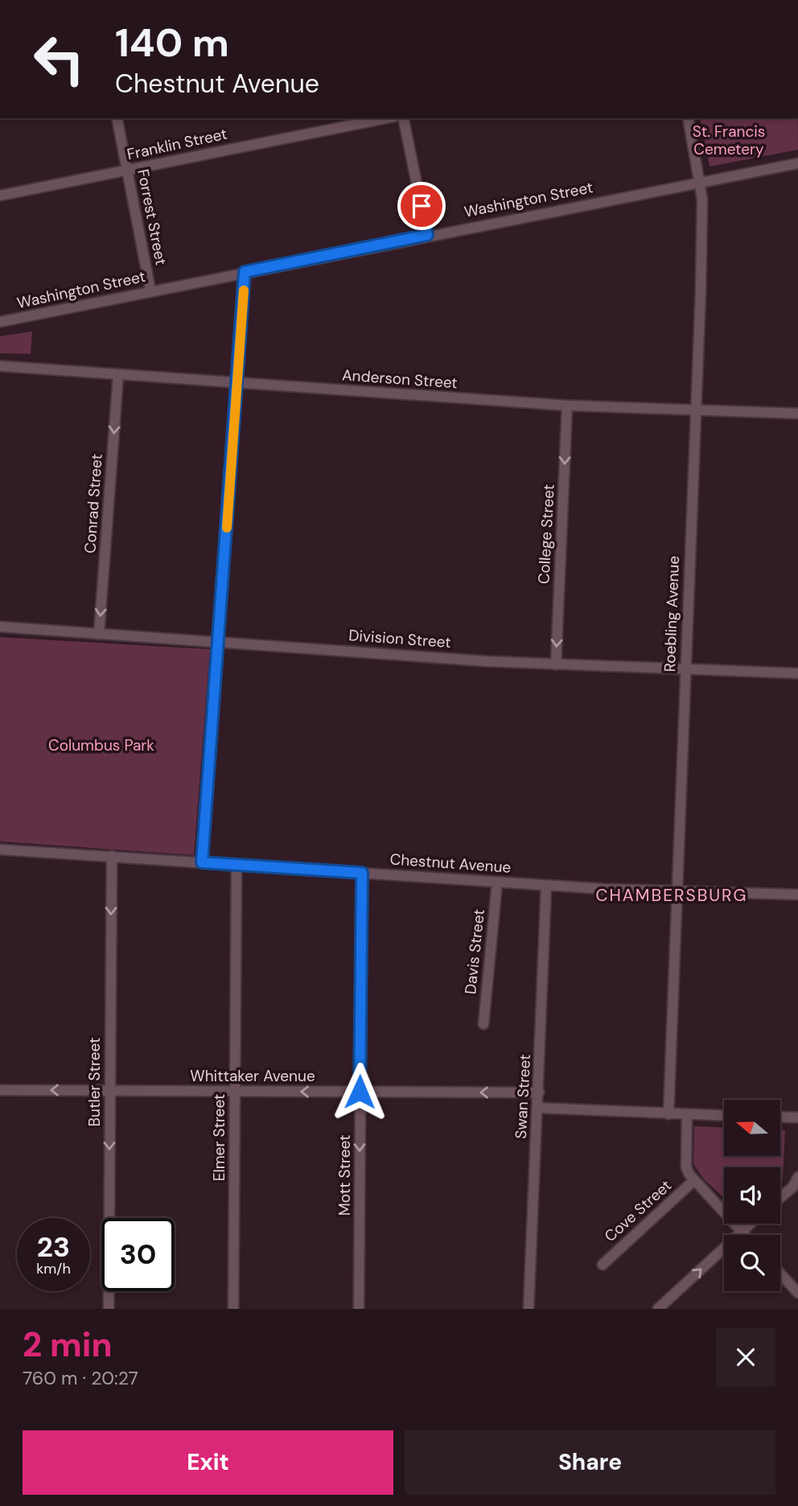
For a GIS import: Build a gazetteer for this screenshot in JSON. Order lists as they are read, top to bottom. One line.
{"streets":{"street":["Franklin Street","Washington Street","Forrest Street","Anderson Street","Conrad Street","College Street","Roebling Avenue","Division Street","Chestnut Avenue","Davis Street","Whittaker Avenue","Butler Street","Swan Street","Elmer Street","Mott Street","Cove Street"]},"crossings":[["Franklin Street","Forrest Street"],["Washington Street","Forrest Street"],["Washington Street","Roebling Avenue"],["Anderson Street","Conrad Street"],["Anderson Street","College Street"],["Anderson Street","Roebling Avenue"],["Conrad Street","Division Street"],["College Street","Division Street"],["Roebling Avenue","Division Street"],["Roebling Avenue","Chestnut Avenue"],["Chestnut Avenue","Davis Street"],["Chestnut Avenue","Butler Street"],["Chestnut Avenue","Swan Street"],["Chestnut Avenue","Elmer Street"],["Chestnut Avenue","Mott Street"],["Whittaker Avenue","Butler Street"],["Whittaker Avenue","Swan Street"],["Whittaker Avenue","Elmer Street"],["Whittaker Avenue","Mott Street"]],"one_way":["Conrad Street","College Street","Whittaker Avenue","Butler Street","Mott Street"],"districts":["CHAMBERSBURG"],"parks":["St. Francis Cemetery","Columbus Park"],"north":"left","page":{"turn":["140 m","Chestnut Avenue"],"speed":"23 km/h","limit":"30","heading":["2 min","760 m · 20:27"],"buttons":["Exit","Share"]}}
